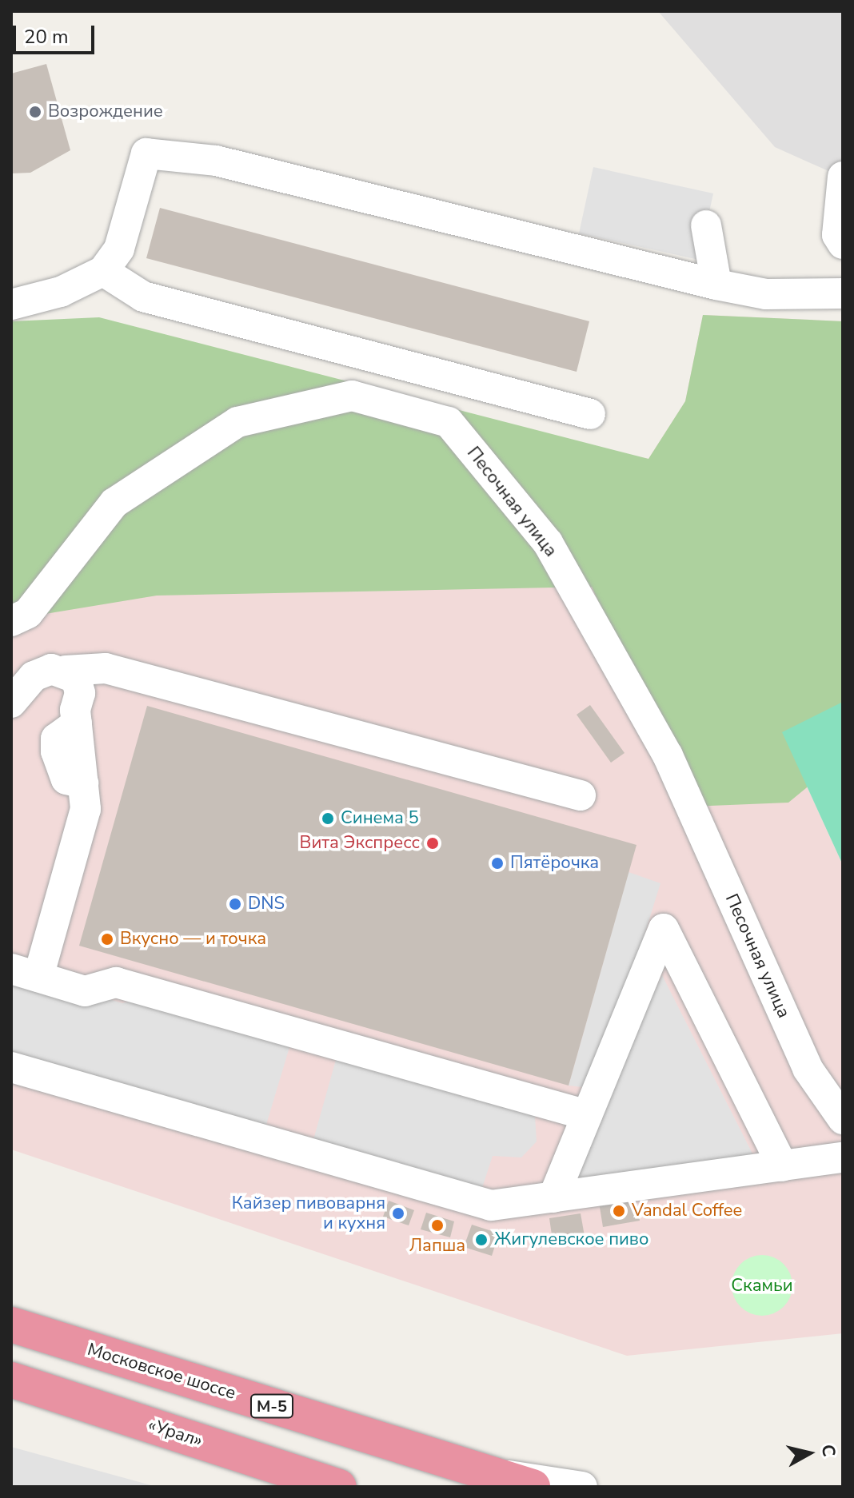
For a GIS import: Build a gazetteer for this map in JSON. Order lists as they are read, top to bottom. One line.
{"streets":{"highway":["Московское шоссе","М-5","«Урал»"],"street":["Песочная улица"]},"parks":["Скамьи"],"places":["Возрождение","Синема 5","Вита Экспресс","Пятёрочка","DNS","Вкусно — и точка","Vandal Coffee","Кайзер пивоварня и кухня","Лапша","Жигулевское пиво"],"scale_bar":"20 m","north":"right"}
